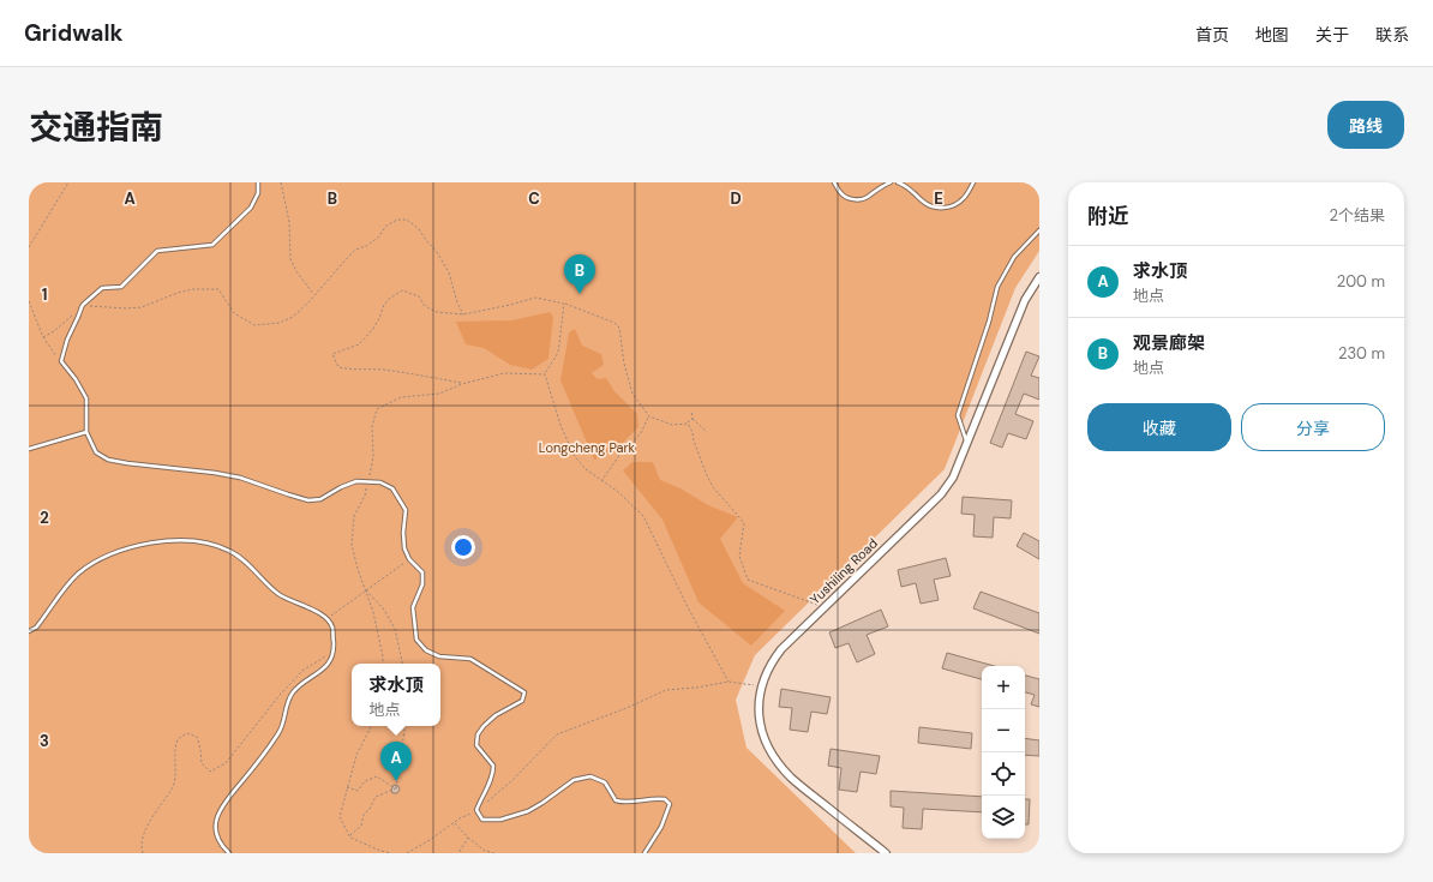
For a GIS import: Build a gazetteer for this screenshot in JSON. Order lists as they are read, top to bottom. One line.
{"streets":{"street":["Yushiling Road"]},"parks":["Longcheng Park"],"page":{"header":"Gridwalk","nav":["首页","地图","关于","联系"],"title":"交通指南","buttons":["路线",["收藏","分享"]],"heading":["附近","2个结果"],"list":[{"mark":"A","name":"求水顶","note":"地点","value":"200 m"},{"mark":"B","name":"观景廊架","note":"地点","value":"230 m"}],"pins":["B","A"],"popup":["求水顶","地点"],"map_buttons":["+","−"]},"grid":{"columns":["A","B","C","D","E"],"rows":["1","2","3"]}}
